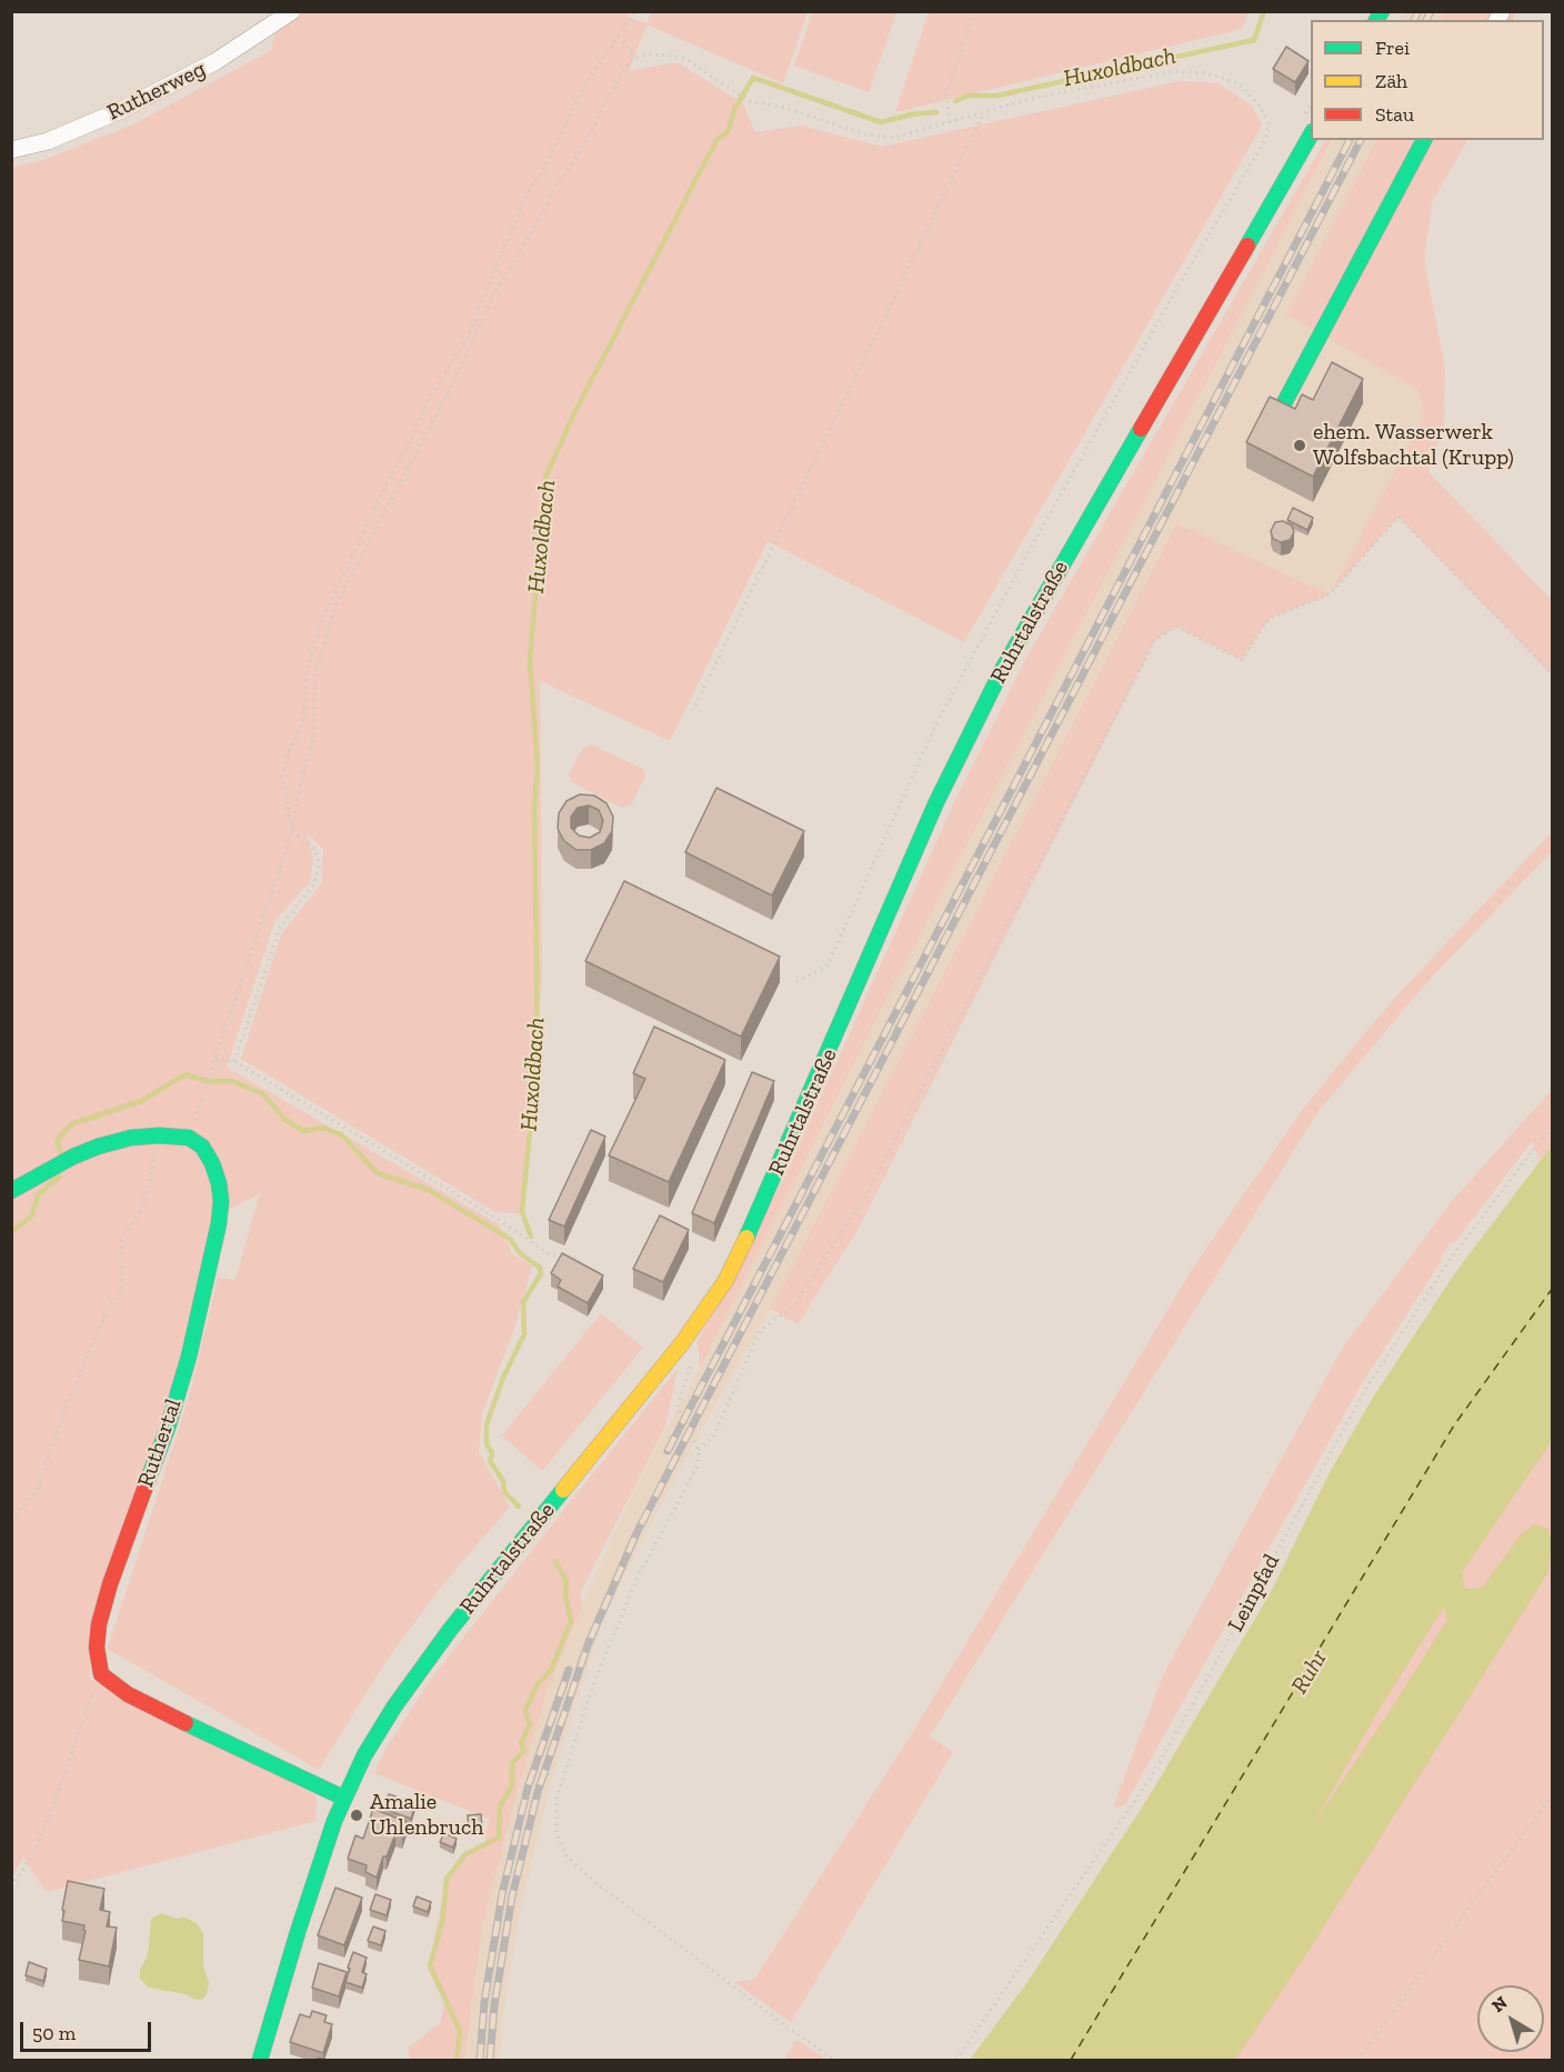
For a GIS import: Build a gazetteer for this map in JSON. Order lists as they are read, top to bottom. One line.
{"streets":{"main road":["Ruhrtalstraße","Ruthertal"],"street":["Rutherweg"],"path":["Leinpfad"]},"water":["Huxoldbach","Ruhr"],"places":["ehem. Wasserwerk Wolfsbachtal (Krupp)","Amalie Uhlenbruch"],"legend":["Frei","Zäh","Stau"],"scale_bar":"50 m","north":"top left"}
